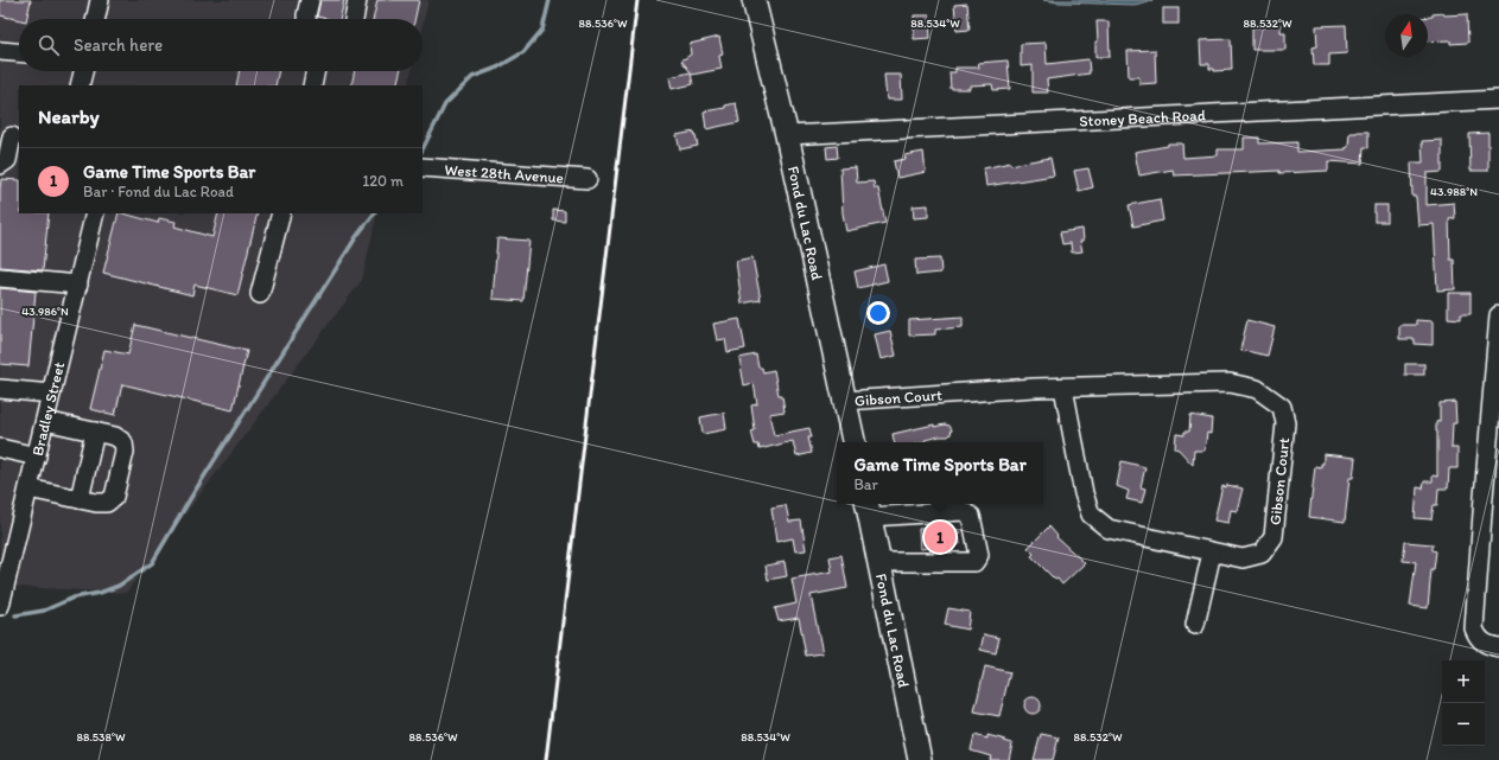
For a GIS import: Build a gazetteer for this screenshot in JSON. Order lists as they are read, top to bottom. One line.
{"streets":{"main road":["Fond du Lac Road"],"street":["Stoney Beach Road","West 28th Avenue","Gibson Court","Bradley Street"]},"crossings":[["Stoney Beach Road","Fond du Lac Road"],["Fond du Lac Road","Gibson Court"]],"north":"top","page":{"search":"Search here","heading":"Nearby","list":[{"mark":"1","name":"Game Time Sports Bar","note":"Bar · Fond du Lac Road","value":"120 m"}],"popup":["Game Time Sports Bar","Bar"],"pins":"1","map_buttons":["+","−"]},"coordinates":["88.532°W","88.536°W","88.534°W","43.988°N","43.986°N","88.538°W"]}
